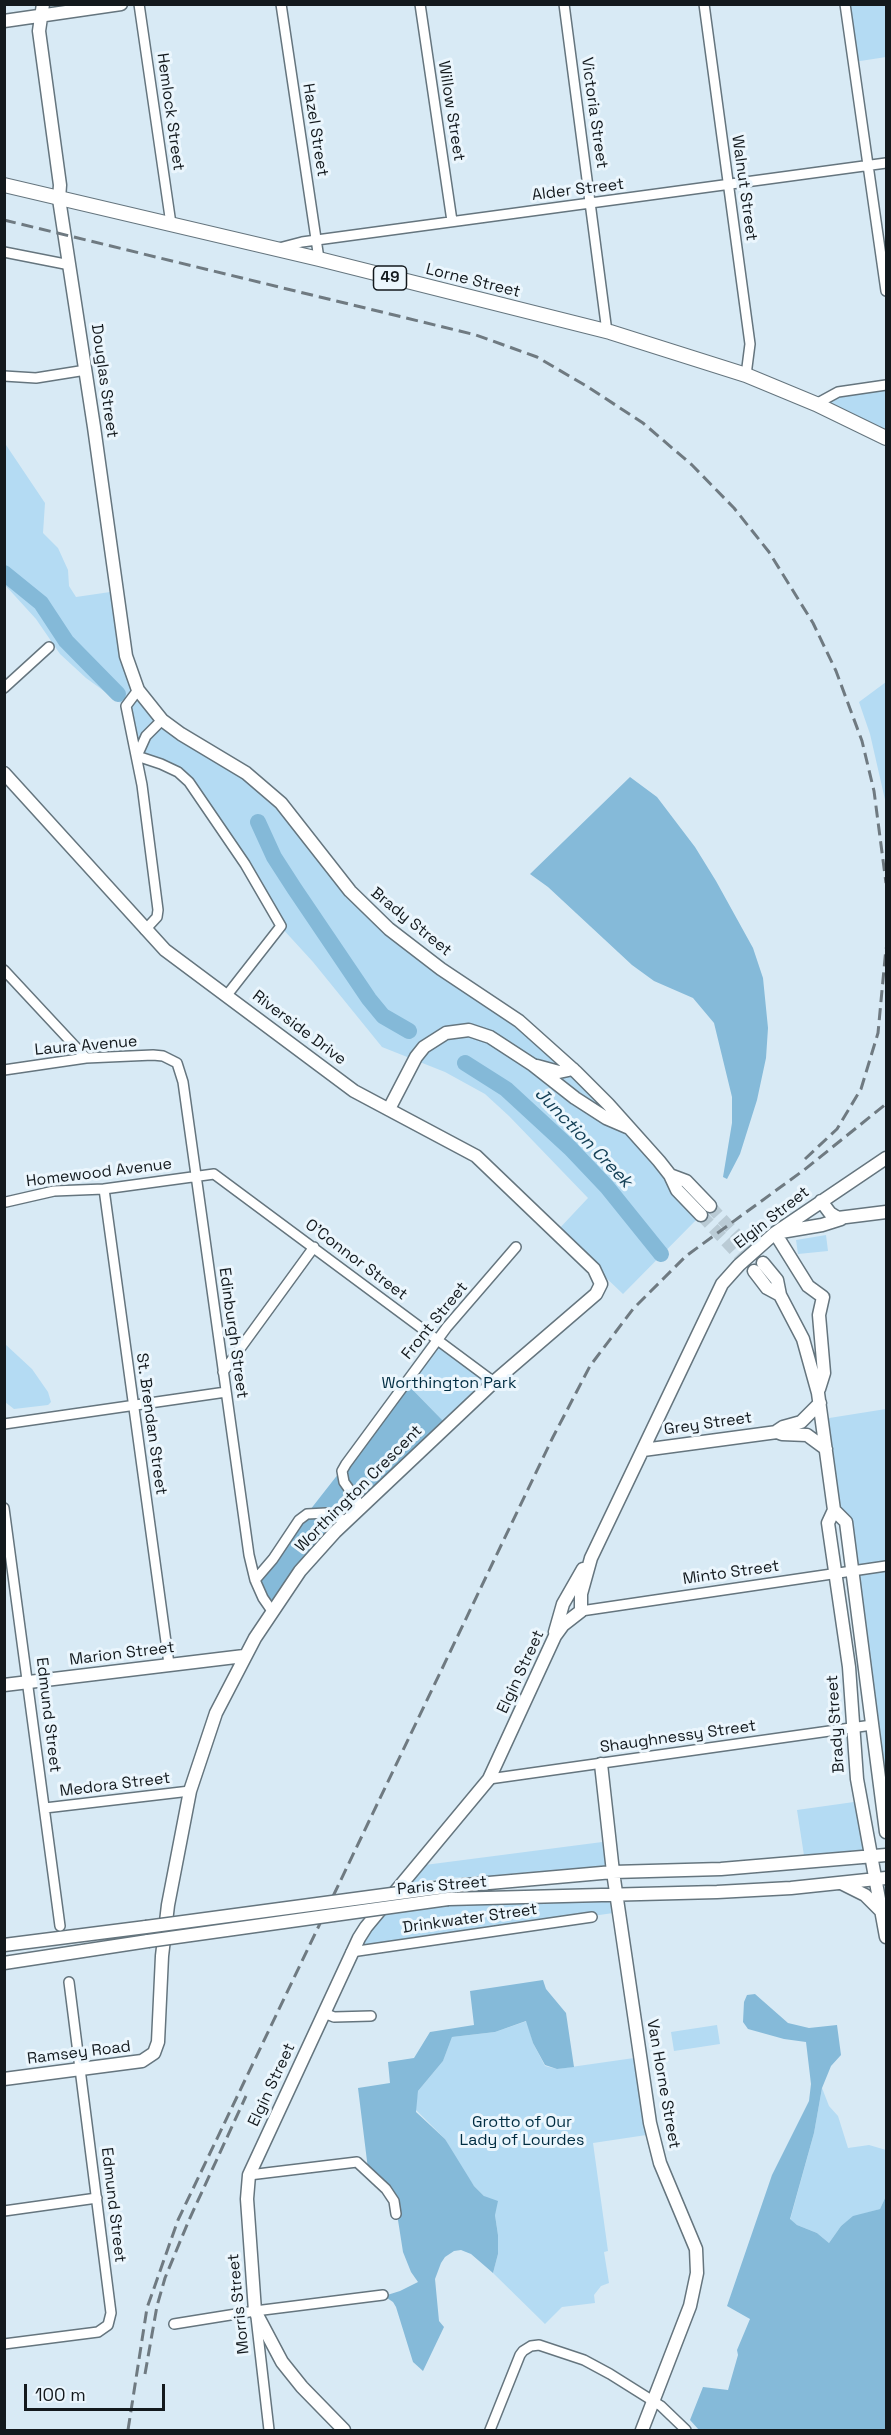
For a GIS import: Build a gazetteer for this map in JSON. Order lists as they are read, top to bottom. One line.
{"streets":{"main road":["49","Lorne Street","Douglas Street","Brady Street","Riverside Drive","Elgin Street","Grey Street","Worthington Crescent","Marion Street","Paris Street","Ramsey Road","Van Horne Street","Morris Street"],"street":["Willow Street","Hemlock Street","Victoria Street","Hazel Street","Walnut Street","Alder Street","Laura Avenue","Homewood Avenue","O'Connor Street","Front Street","Edinburgh Street","St. Brendan Street","Minto Street","Edmund Street","Shaughnessy Street","Medora Street","Drinkwater Street"]},"crossings":[["Willow Street","Alder Street"],["Hemlock Street","Lorne Street"],["Victoria Street","Alder Street"],["Victoria Street","Lorne Street"],["Hazel Street","Alder Street"],["Hazel Street","Lorne Street"],["Walnut Street","Alder Street"],["Walnut Street","Lorne Street"],["Alder Street","Lorne Street"],["Lorne Street","Douglas Street"],["Douglas Street","Brady Street"],["Brady Street","Minto Street"],["Brady Street","Shaughnessy Street"],["Brady Street","Paris Street"],["Riverside Drive","Worthington Crescent"],["Laura Avenue","Edinburgh Street"],["Homewood Avenue","O'Connor Street"],["Homewood Avenue","Edinburgh Street"],["Homewood Avenue","St. Brendan Street"],["Elgin Street","Grey Street"],["Elgin Street","Minto Street"],["Elgin Street","Shaughnessy Street"],["Elgin Street","Drinkwater Street"],["Elgin Street","Morris Street"],["O'Connor Street","Front Street"],["O'Connor Street","Edinburgh Street"],["O'Connor Street","Worthington Crescent"],["Front Street","Worthington Crescent"],["Edinburgh Street","Worthington Crescent"],["St. Brendan Street","Marion Street"],["Worthington Crescent","Marion Street"],["Worthington Crescent","Medora Street"],["Worthington Crescent","Ramsey Road"],["Marion Street","Edmund Street"],["Edmund Street","Medora Street"],["Edmund Street","Ramsey Road"],["Shaughnessy Street","Van Horne Street"],["Paris Street","Van Horne Street"]],"water":["Junction Creek"],"parks":["Worthington Park","Grotto of Our Lady of Lourdes"],"scale_bar":"100 m"}
